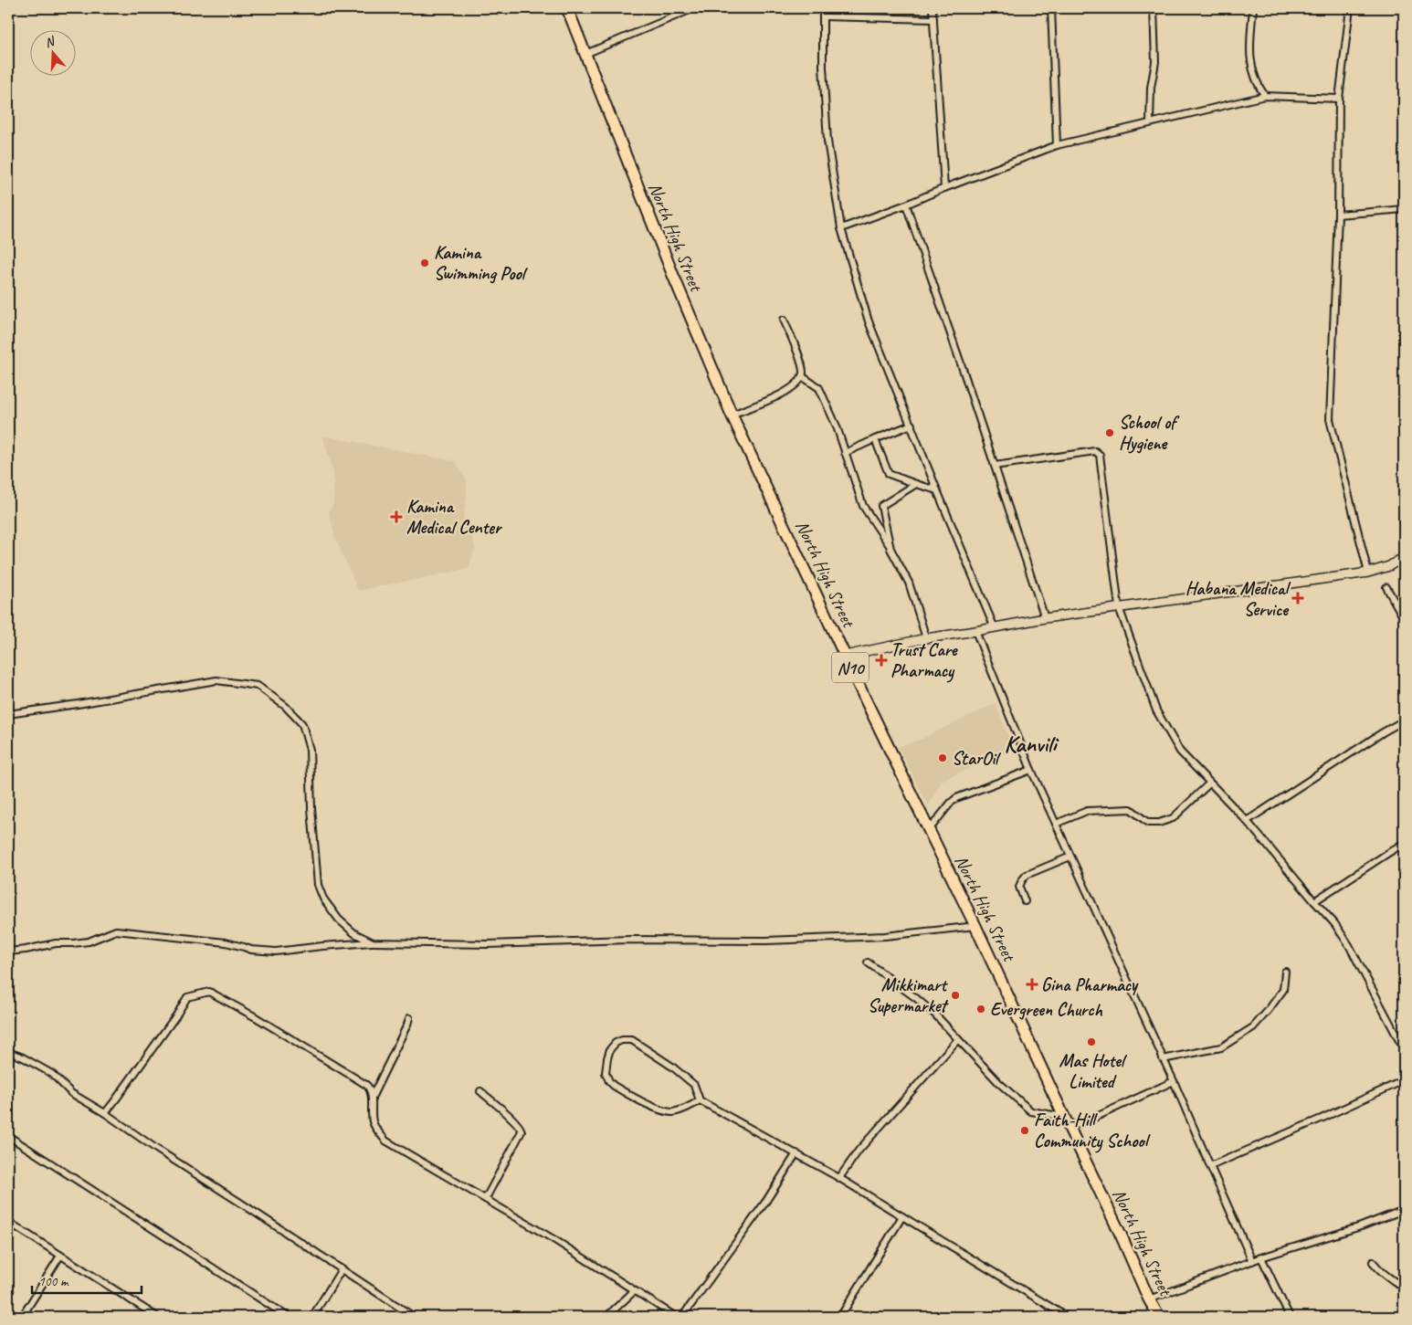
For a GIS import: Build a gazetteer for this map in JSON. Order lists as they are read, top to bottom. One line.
{"streets":{"highway":["North High Street","N10"]},"districts":["Kanvili"],"places":{"other":["Kamina Swimming Pool","School of Hygiene","StarOil","Mikkimart Supermarket","Evergreen Church","Mas Hotel Limited","Faith-Hill Community School"],"health":["Kamina Medical Center","Habana Medical Service","Trust Care Pharmacy","Gina Pharmacy"]},"scale_bar":"100 m","north":"top"}
